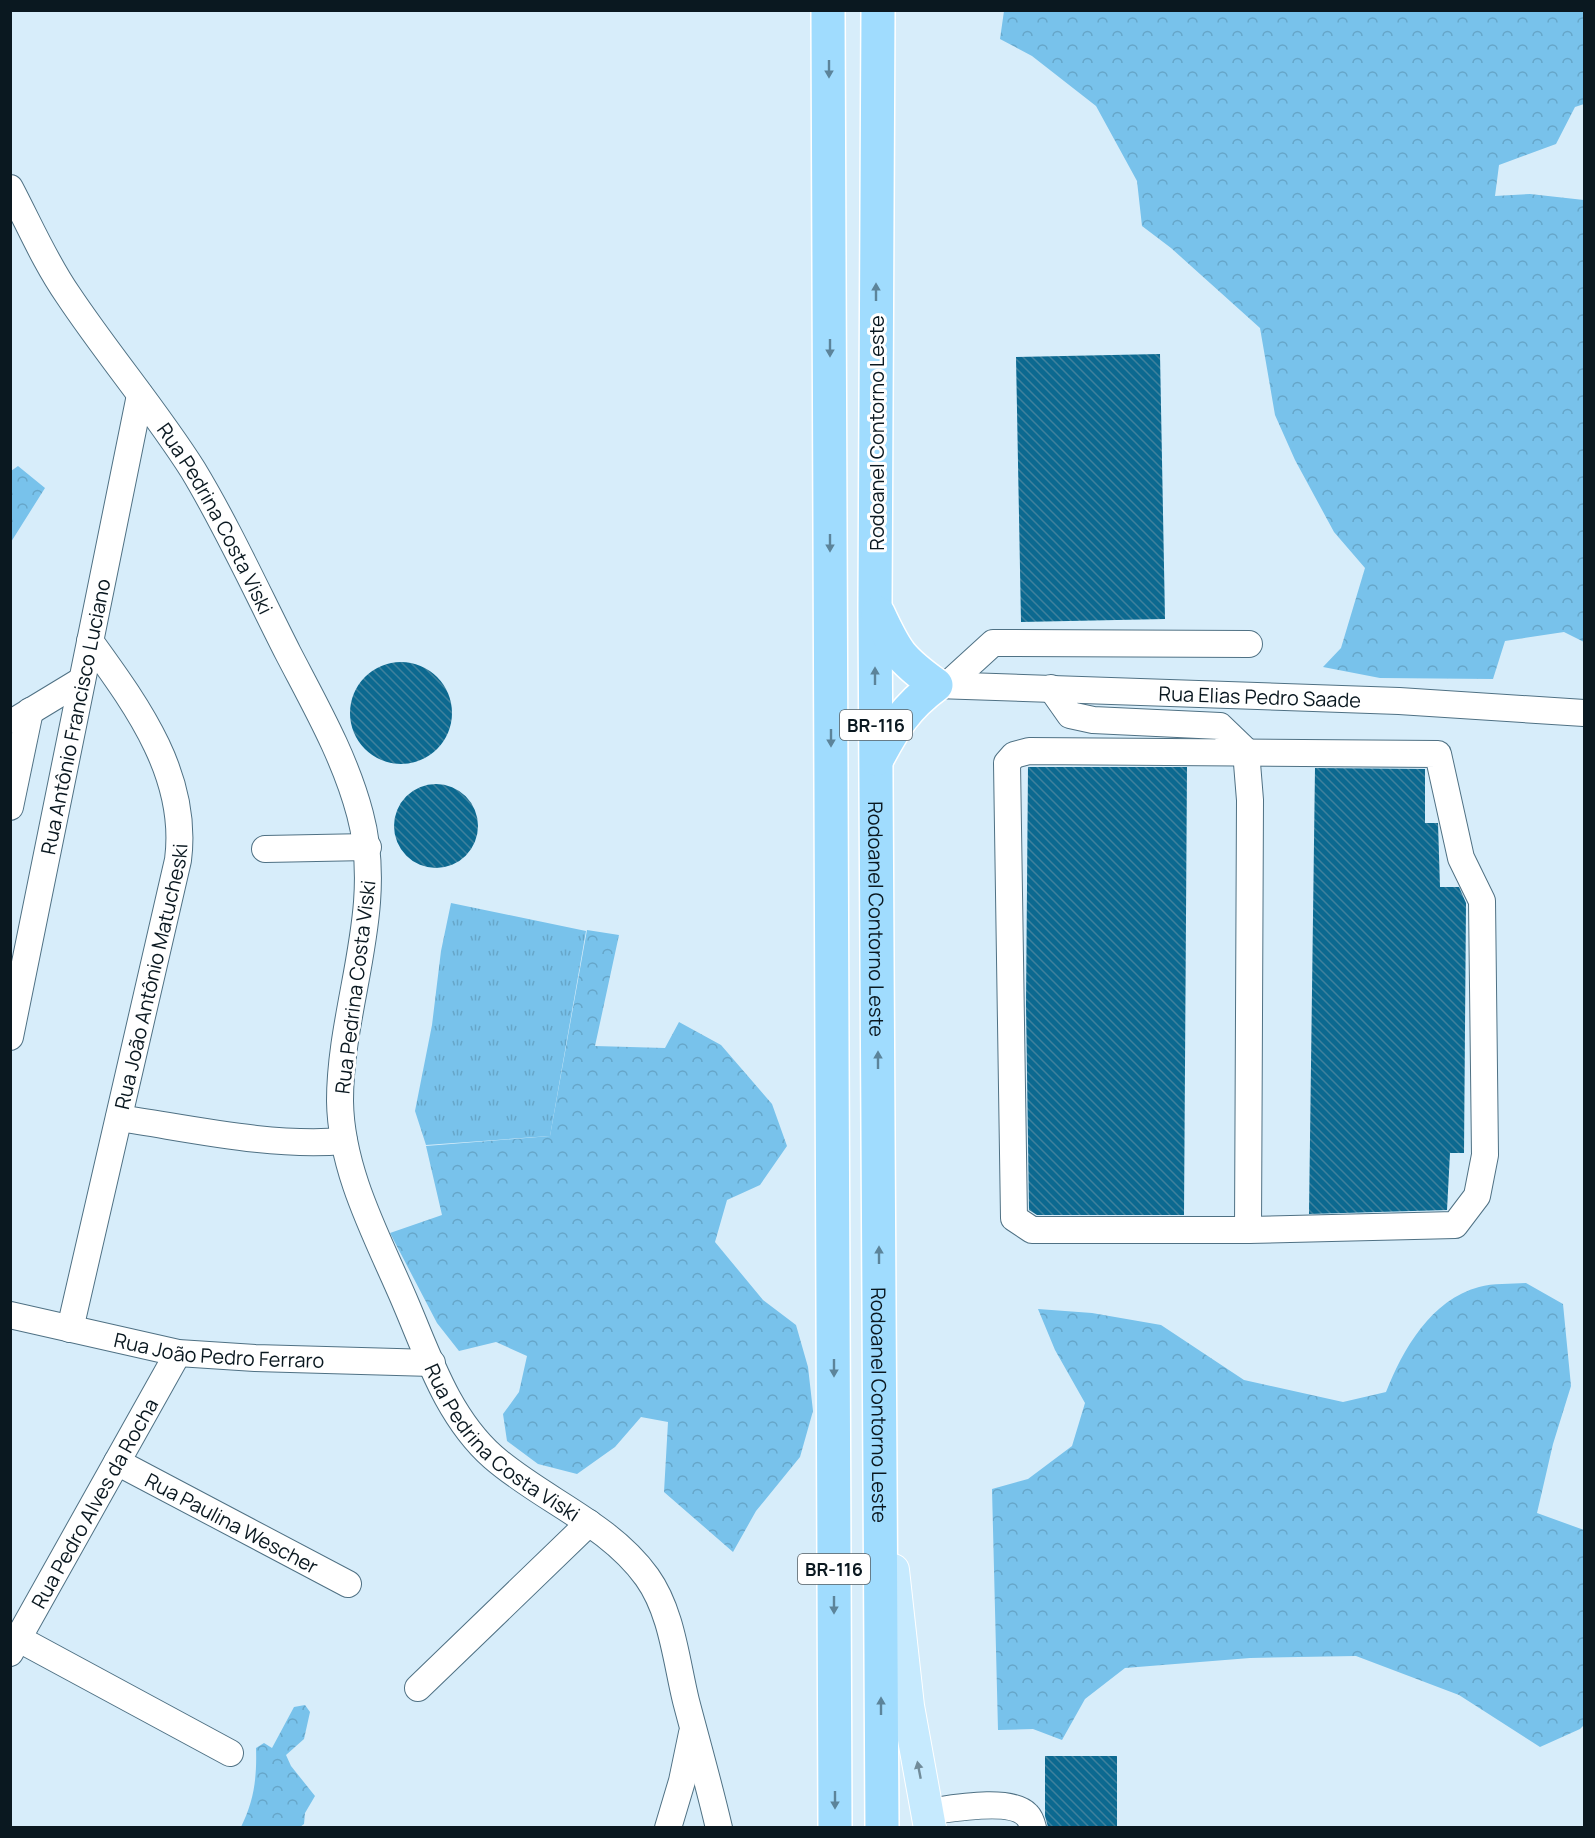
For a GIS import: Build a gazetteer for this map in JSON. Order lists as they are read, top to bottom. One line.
{"streets":{"highway":["Rodoanel Contorno Leste","BR-116"],"street":["Rua Pedrina Costa Viski","Rua Elias Pedro Saade","Rua Antônio Francisco Luciano","Rua João Antônio Matucheski","Rua João Pedro Ferraro","Rua Pedro Alves da Rocha","Rua Paulina Wescher"]},"crossings":[["Rua Pedrina Costa Viski","Rua Antônio Francisco Luciano"],["Rua Pedrina Costa Viski","Rua João Pedro Ferraro"],["Rua Antônio Francisco Luciano","Rua João Antônio Matucheski"],["Rua João Antônio Matucheski","Rua João Pedro Ferraro"],["Rua João Pedro Ferraro","Rua Pedro Alves da Rocha"],["Rua Pedro Alves da Rocha","Rua Paulina Wescher"]]}
